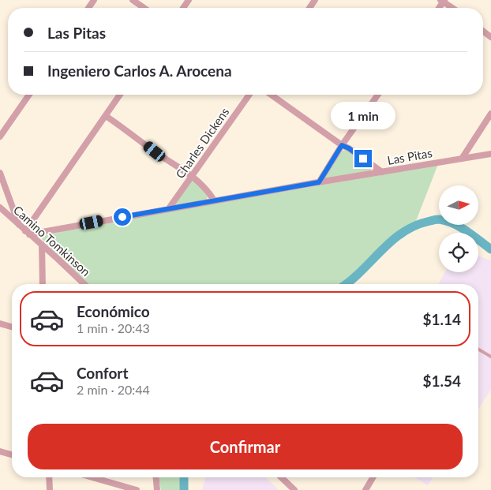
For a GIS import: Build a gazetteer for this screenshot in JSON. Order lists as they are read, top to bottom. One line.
{"streets":{"street":["Charles Dickens","Las Pitas","Camino Tomkinson"]},"crossings":[["Charles Dickens","Las Pitas"],["Las Pitas","Camino Tomkinson"]],"north":"right","page":{"banner":["Las Pitas","Ingeniero Carlos A. Arocena"],"bubble":"1 min","list":[{"name":"Económico","note":"1 min · 20:43","value":"$1.14"},{"name":"Confort","note":"2 min · 20:44","value":"$1.54"}],"buttons":"Confirmar"}}
